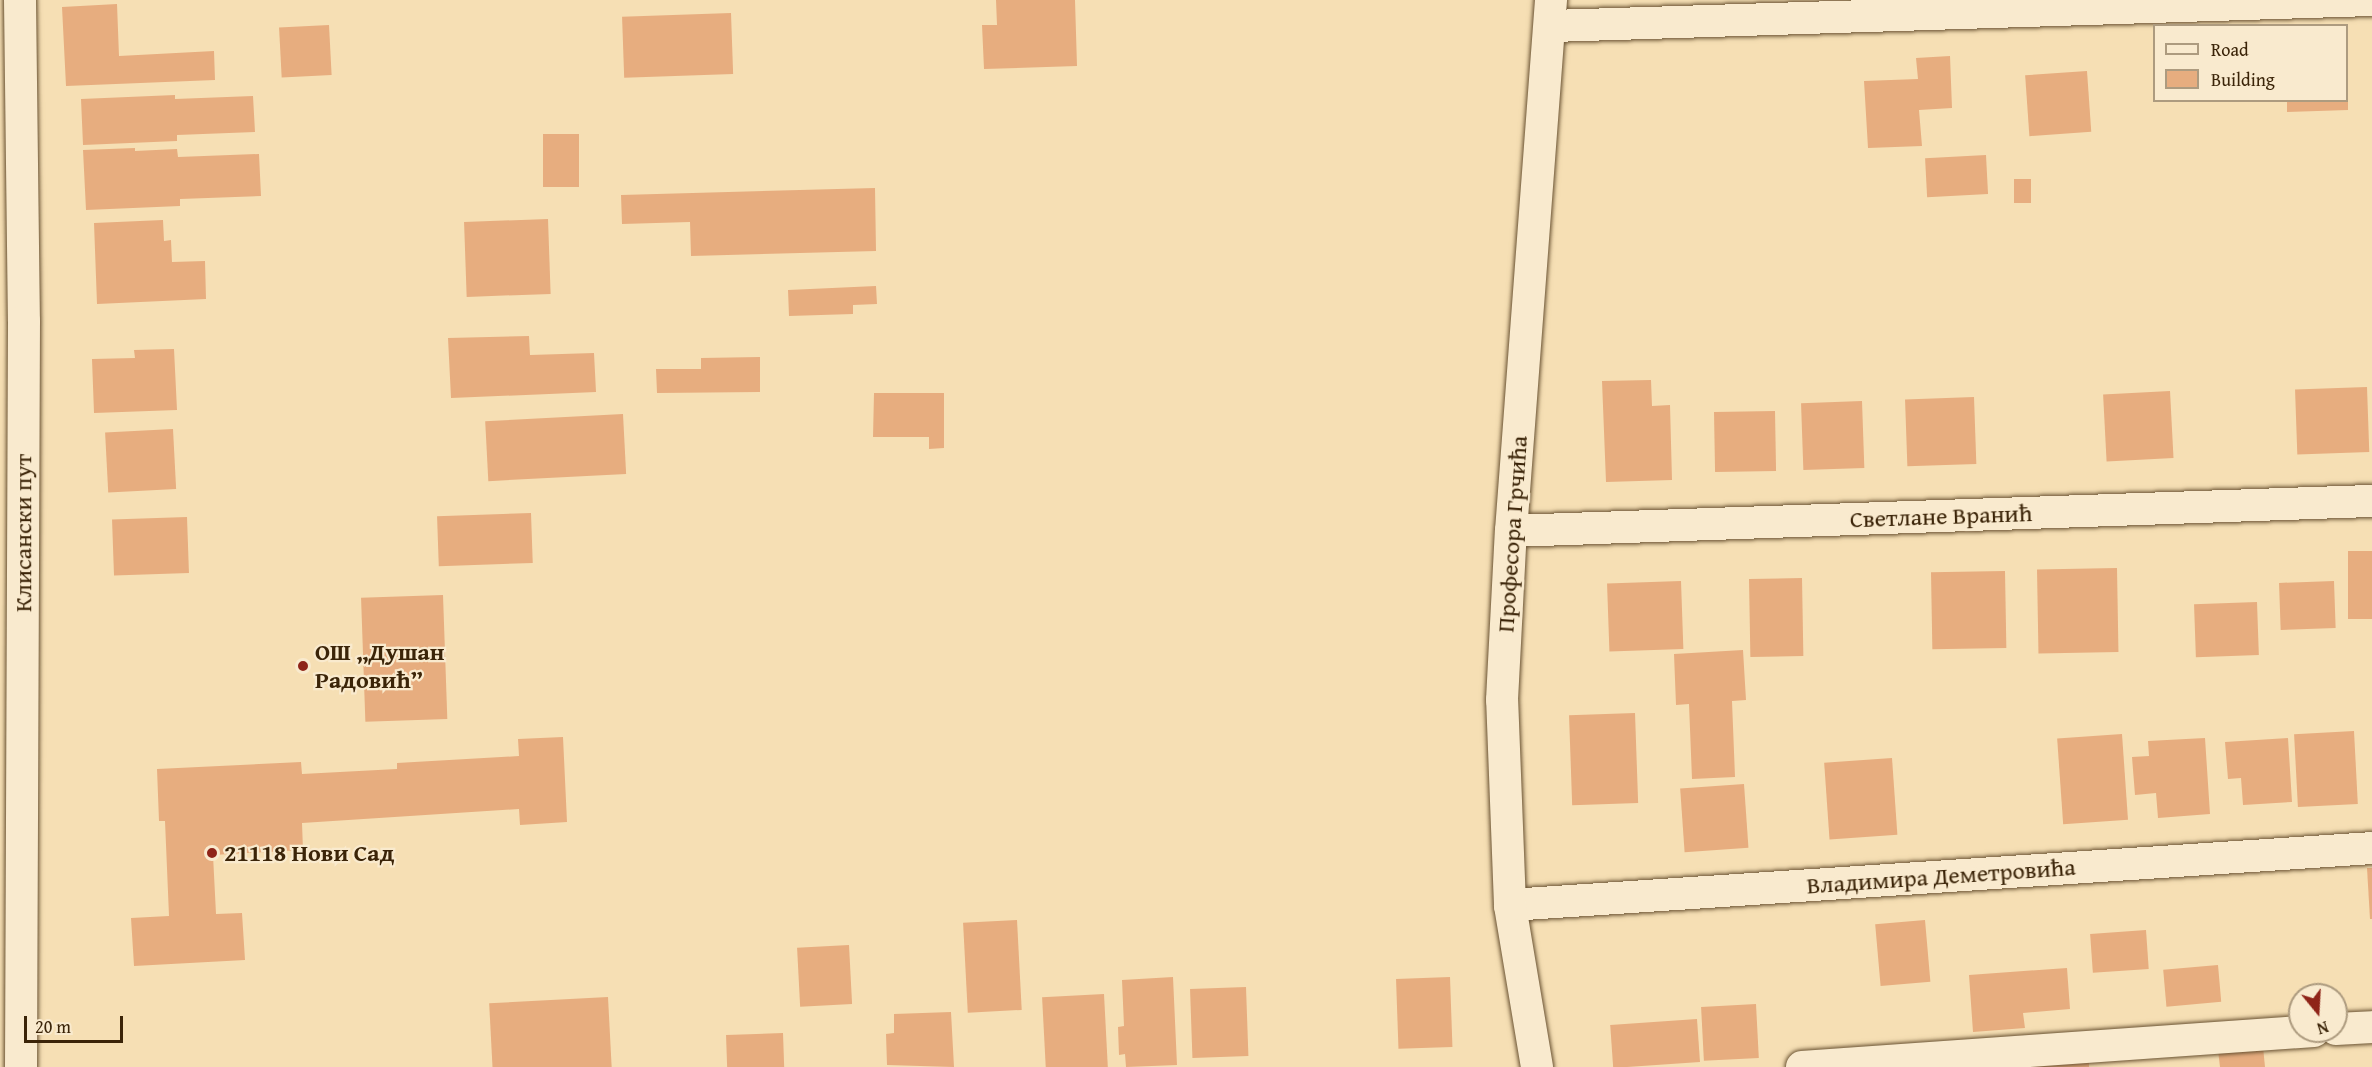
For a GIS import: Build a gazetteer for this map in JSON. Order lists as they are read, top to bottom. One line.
{"streets":{"street":["Светлане Вранић","Клисански пут","Професора Грчића","Владимира Деметровића"]},"crossings":[["Светлане Вранић","Професора Грчића"],["Професора Грчића","Владимира Деметровића"]],"places":["ОШ „Душан Радовић”","21118 Нови Сад"],"legend":["Road","Building"],"scale_bar":"20 m","north":"bottom"}
